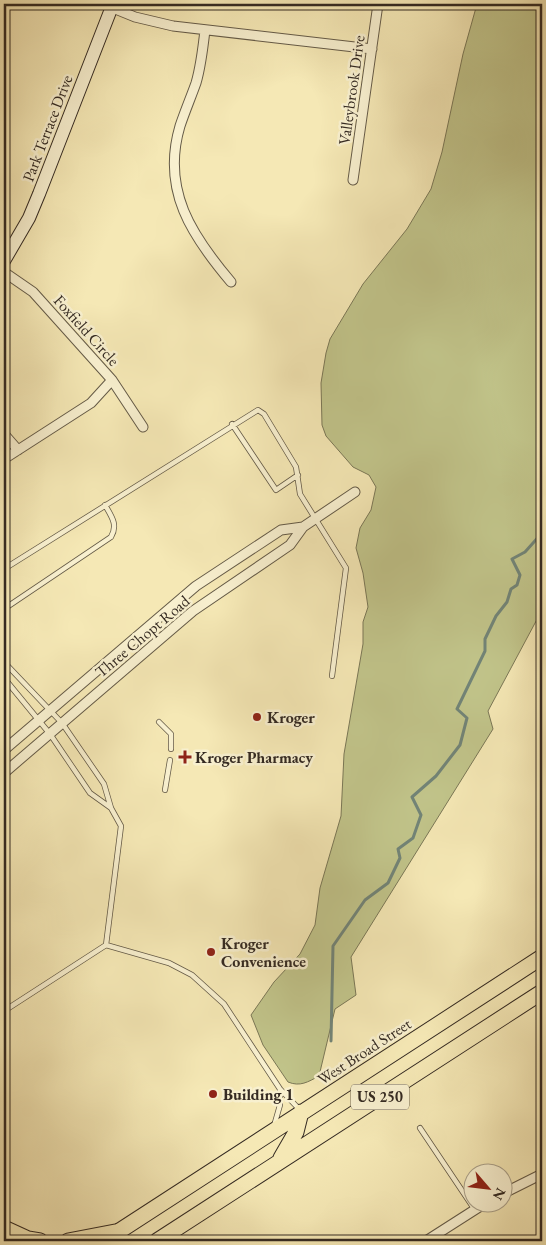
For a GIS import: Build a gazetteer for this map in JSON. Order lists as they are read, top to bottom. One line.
{"streets":{"main road":["West Broad Street","US 250"],"street":["Valleybrook Drive","Park Terrace Drive","Foxfield Circle","Three Chopt Road"]},"places":{"other":["Kroger","Kroger Convenience","Building 1"],"health":["Kroger Pharmacy"]},"north":"bottom right"}
